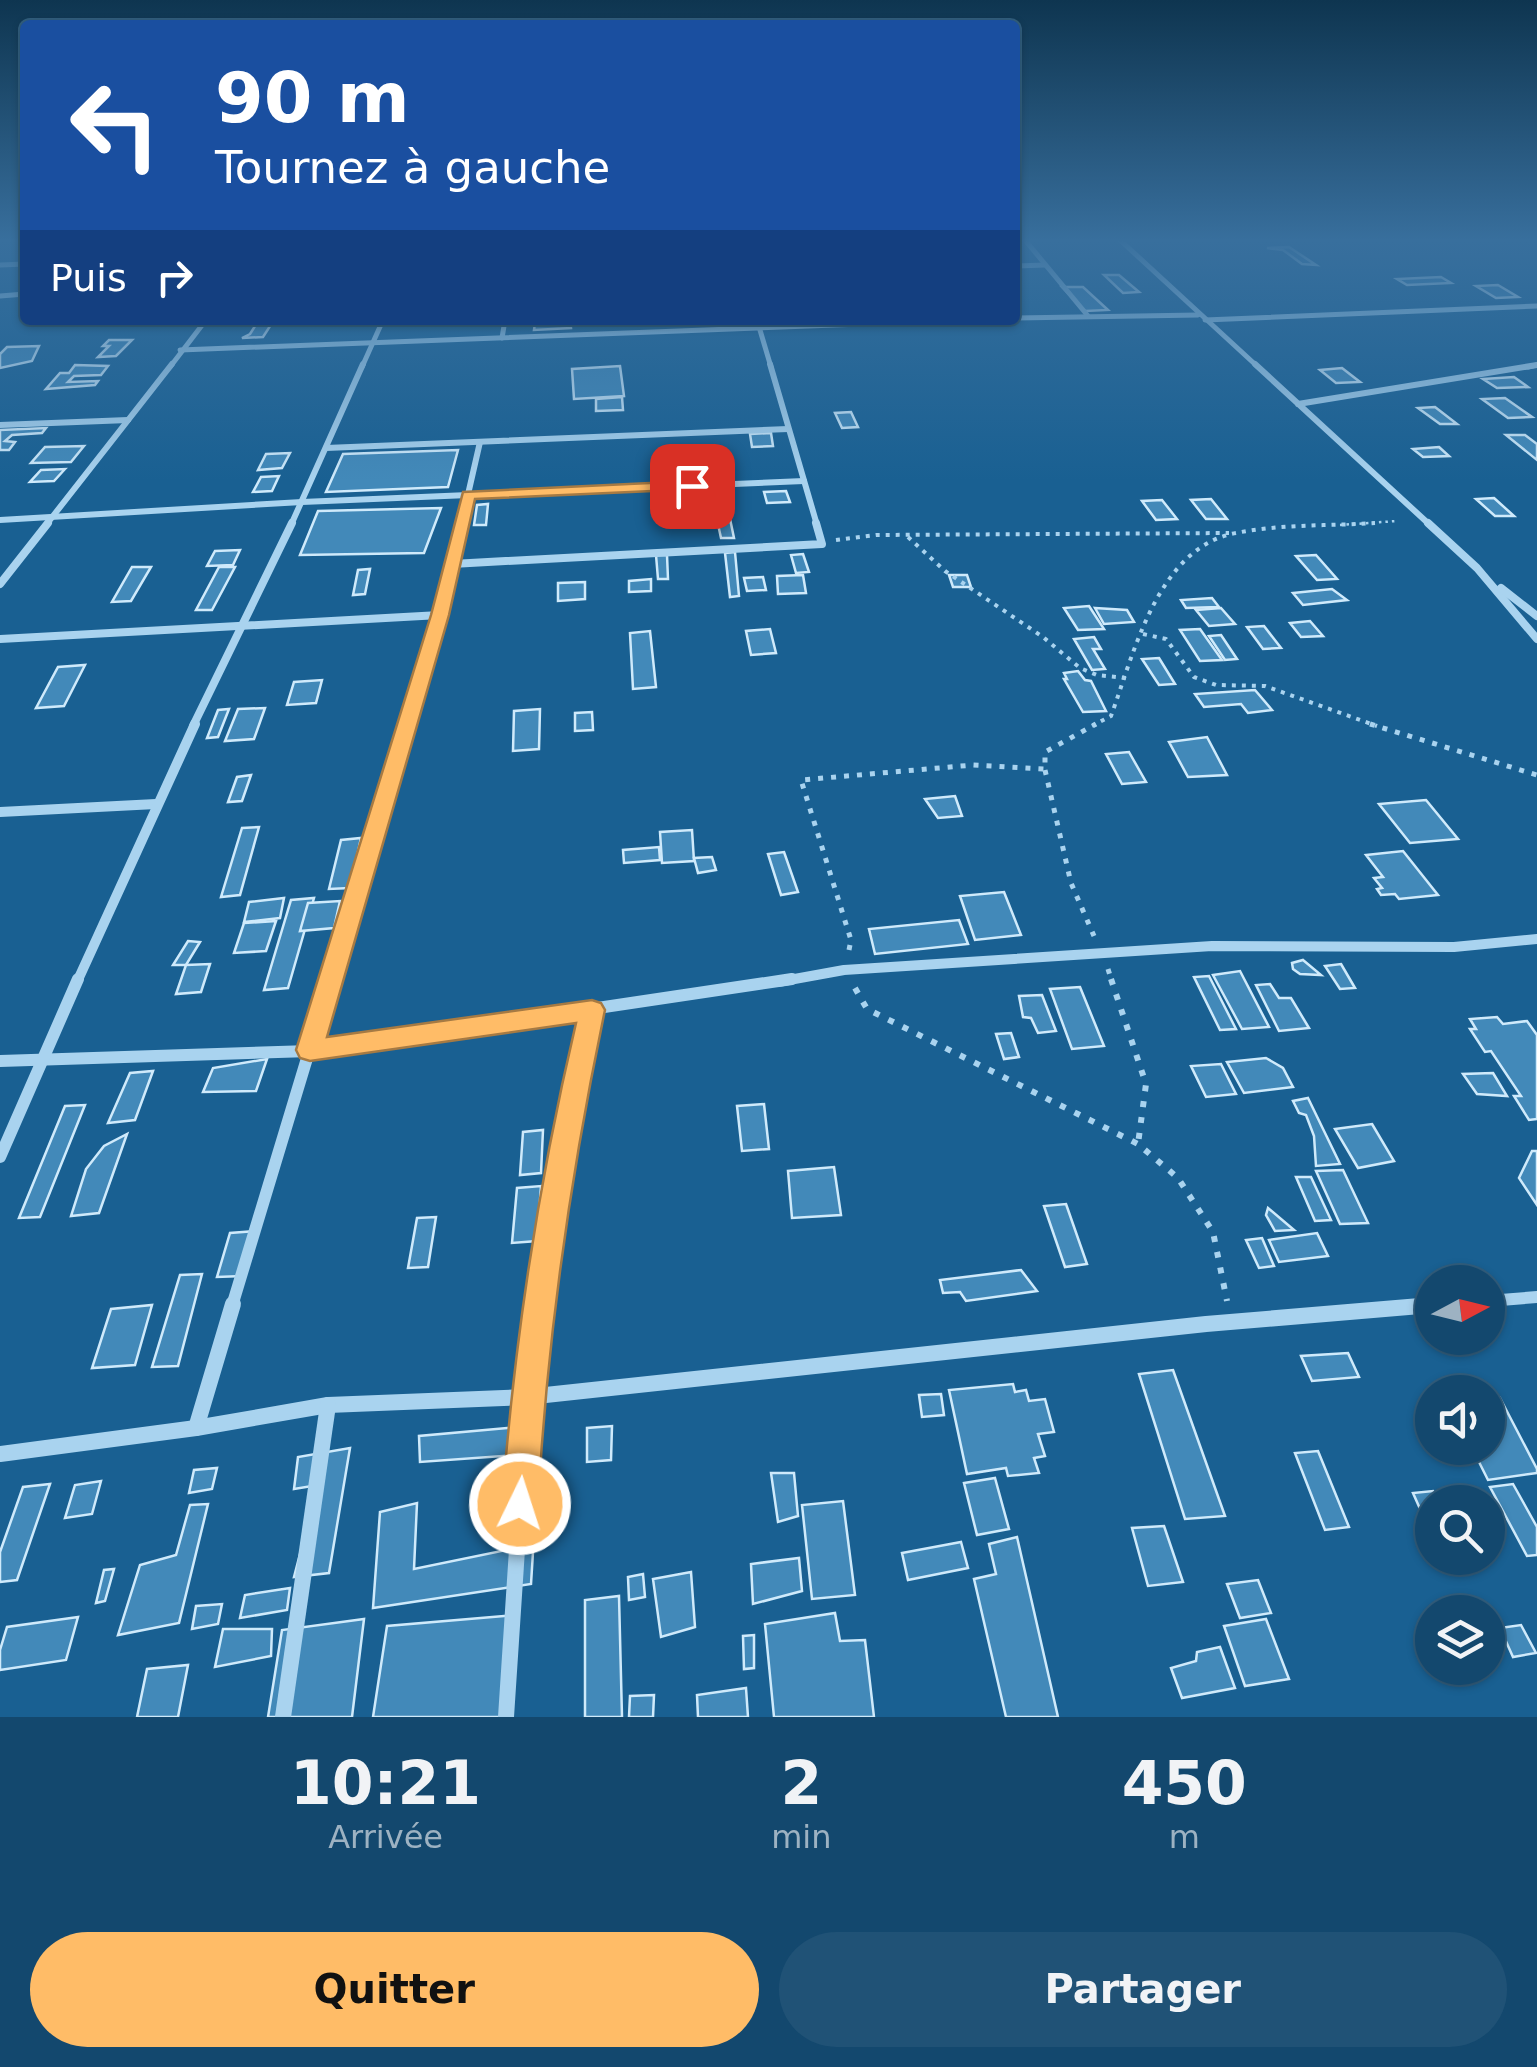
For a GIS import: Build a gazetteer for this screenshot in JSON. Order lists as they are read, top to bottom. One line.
{"north":"right","page":{"turn":["90 m","Tournez à gauche"],"then":"Puis","eta":["10:21","Arrivée","2","min","450","m"],"buttons":["Quitter","Partager"]}}
